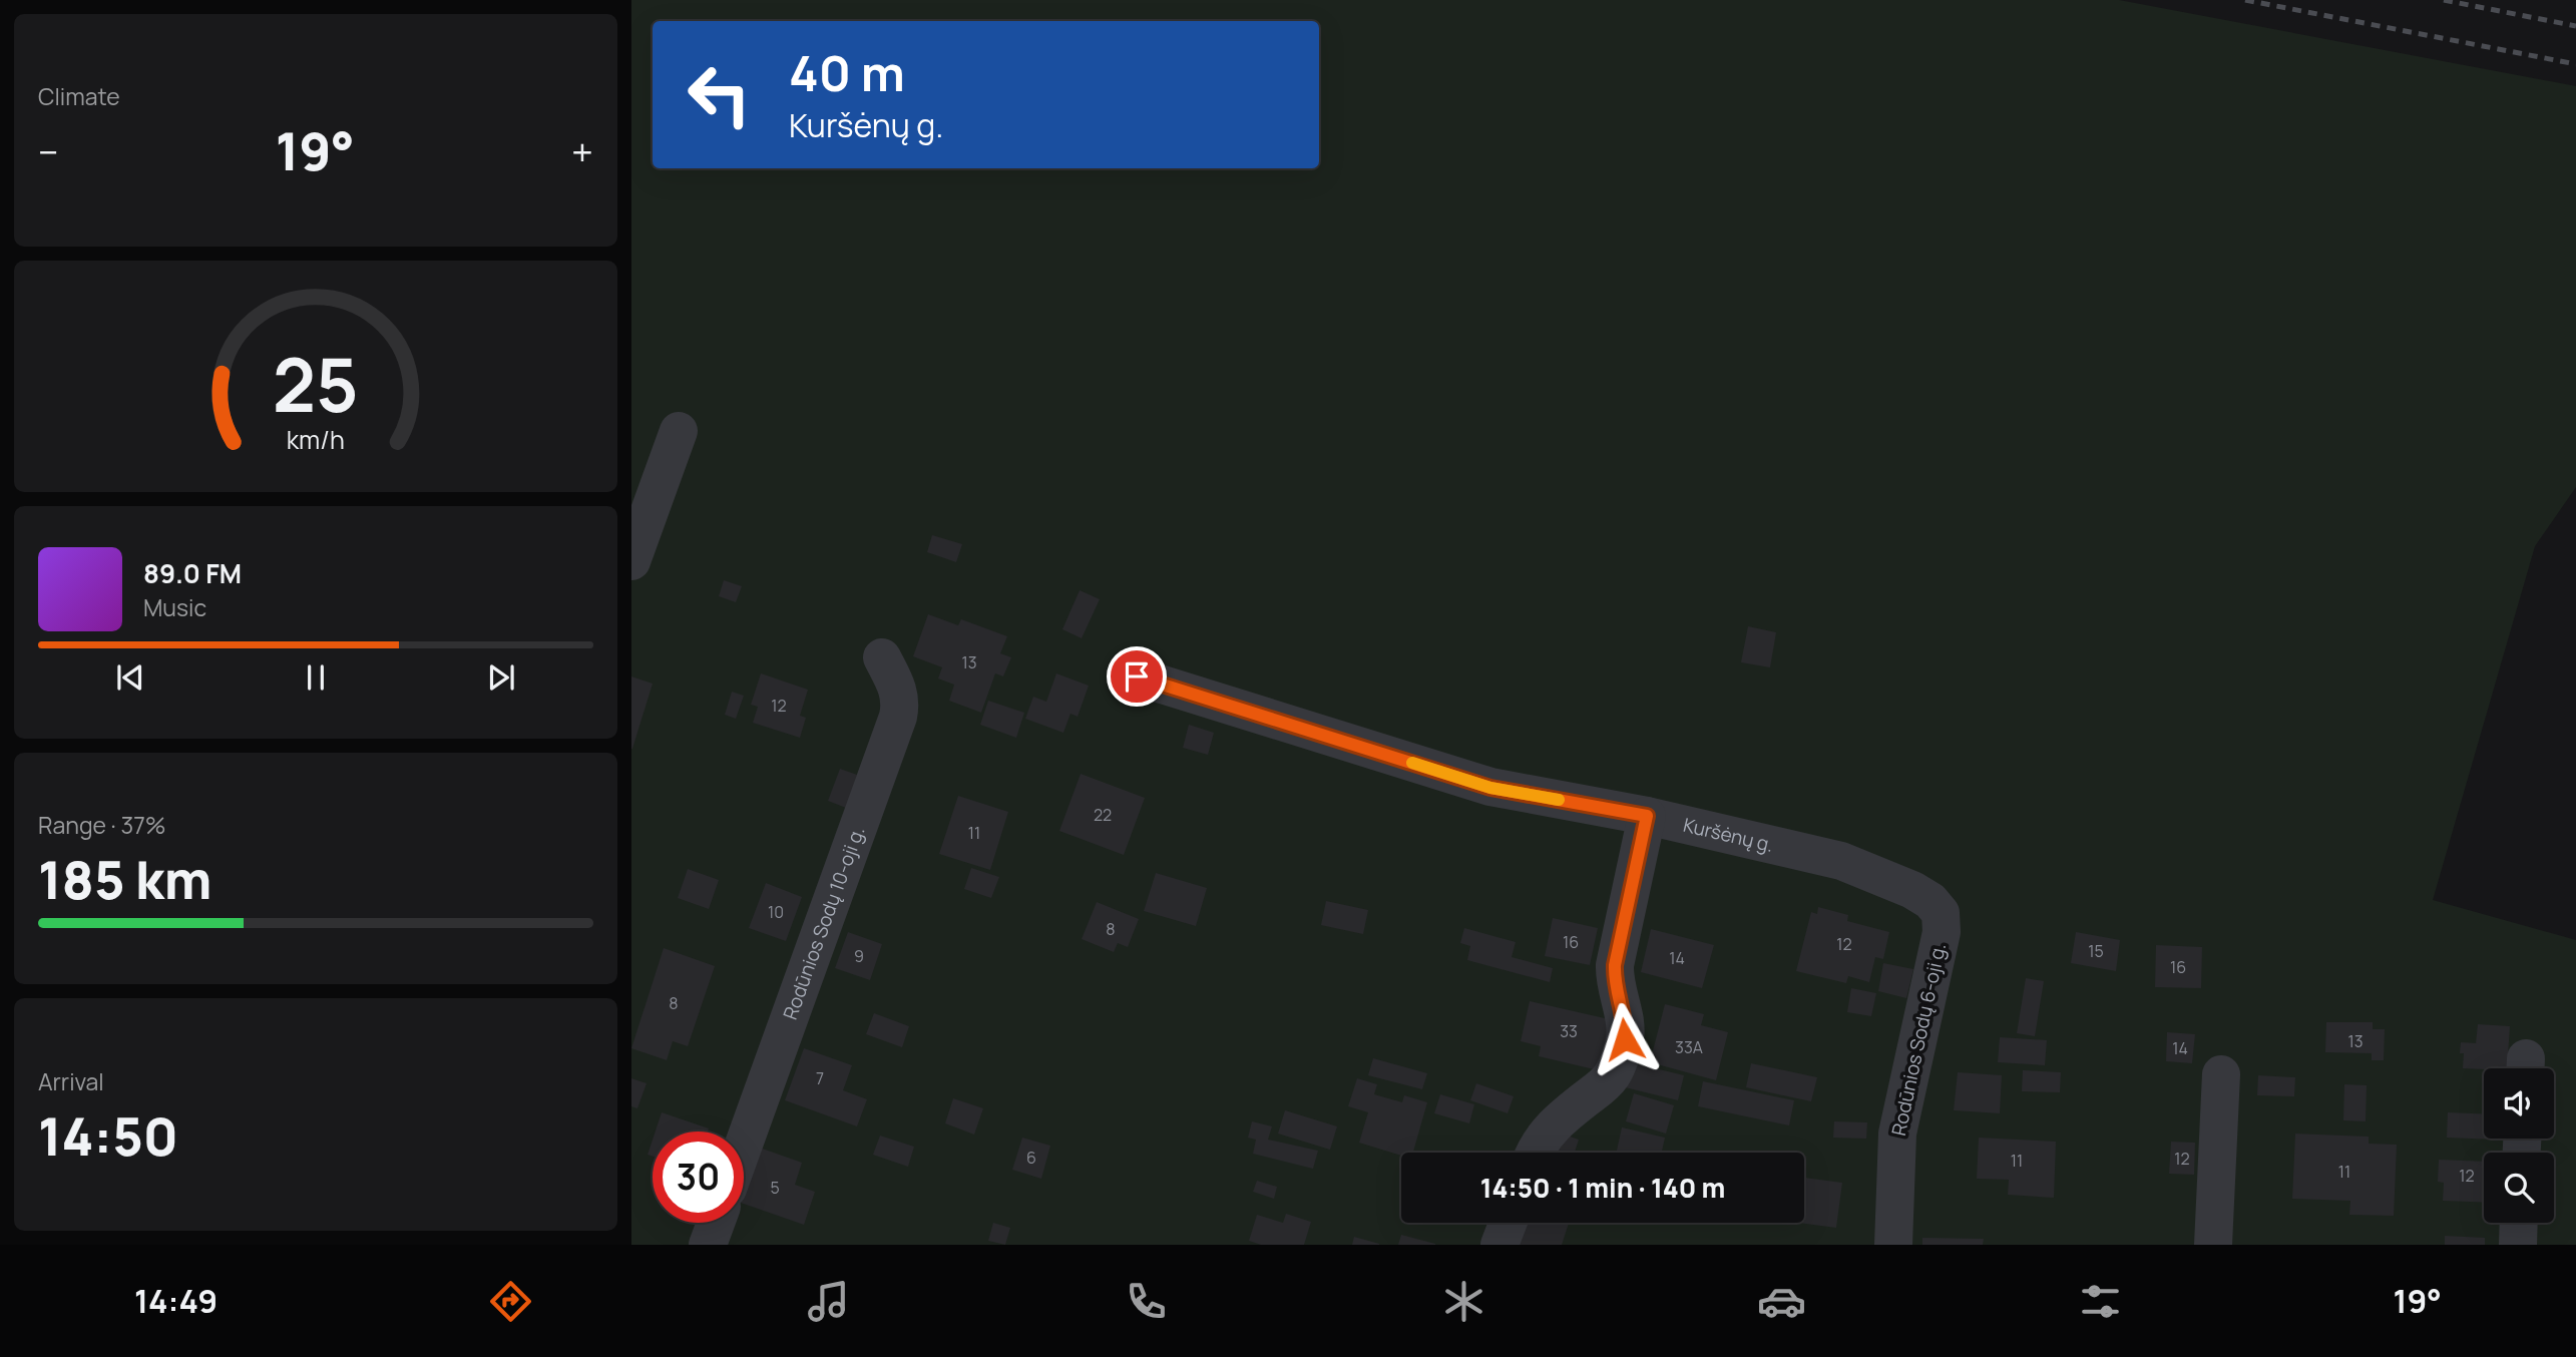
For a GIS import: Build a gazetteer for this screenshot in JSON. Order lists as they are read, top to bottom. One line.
{"streets":{"street":["Kuršėnų g.","Rodūnios Sodų 10-oji g.","Rodūnios Sodų 6-oji g."]},"crossings":[["Kuršėnų g.","Rodūnios Sodų 6-oji g."]],"house_numbers":["13","12","22","11","10","8","16","12","15","9","14","16","8","33","13","33A","14","7","6","12","11","11","12","5"],"page":{"tile":["Climate",["Range · 37%","185 km"],["Arrival","14:50"]],"turn":["40 m","Kuršėnų g."],"heat":["−","19°","+"],"song":["89.0 FM","Music"],"limit":"30","trip":"14:50 · 1 min · 140 m","tabs":["14:49","19°"],"gauge":["25","km/h"]}}
